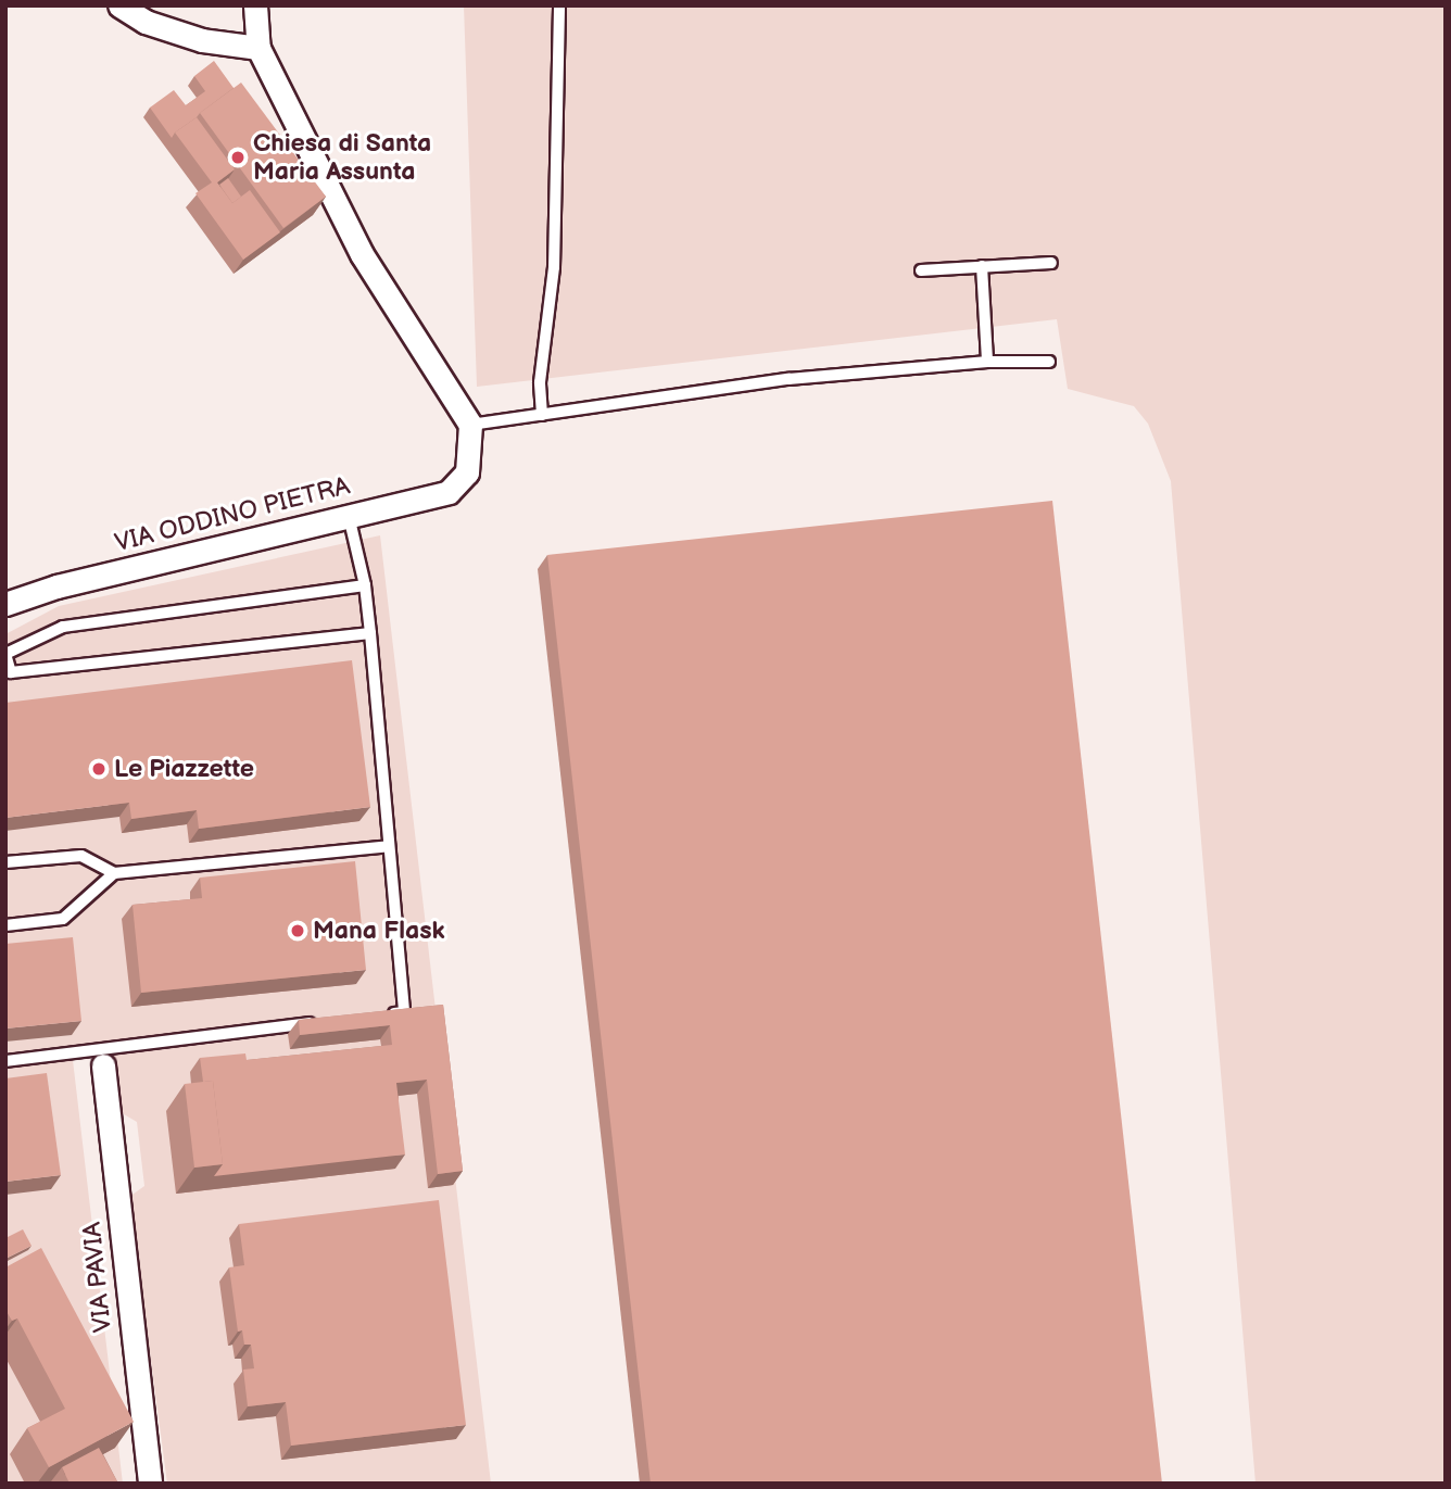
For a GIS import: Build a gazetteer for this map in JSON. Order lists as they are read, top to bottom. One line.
{"streets":{"street":["VIA ODDINO PIETRA","VIA PAVIA"]},"places":["Chiesa di Santa Maria Assunta","Le Piazzette","Mana Flask"]}
